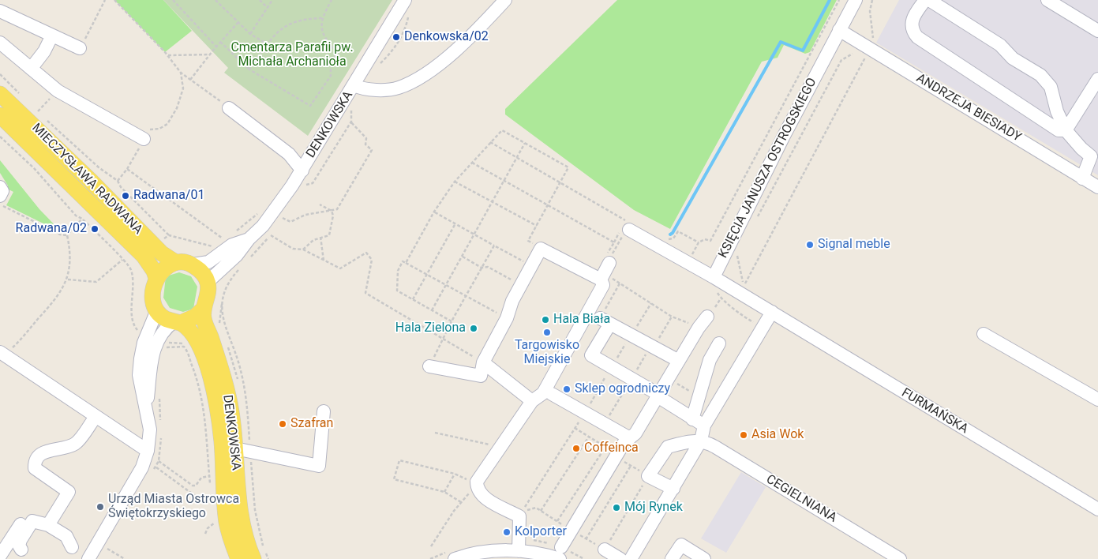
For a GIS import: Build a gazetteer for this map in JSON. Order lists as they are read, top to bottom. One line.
{"streets":{"main road":["DENKOWSKA","MIECZYSŁAWA RADWANA"],"street":["ANDRZEJA BIESIADY","KSIĘCIA JANUSZA OSTROGSKIEGO","FURMAŃSKA","CEGIELNIANA"]},"crossings":[["ANDRZEJA BIESIADY","KSIĘCIA JANUSZA OSTROGSKIEGO"],["DENKOWSKA","MIECZYSŁAWA RADWANA"]],"parks":["Cmentarza Parafii pw. Michała Archanioła"],"places":["Denkowska/02","Radwana/01","Radwana/02","Signal meble","Hala Biała","Hala Zielona","Targowisko Miejskie","Sklep ogrodniczy","Szafran","Asia Wok","Coffeinca","Urząd Miasta Ostrowca Świętokrzyskiego","Mój Rynek","Kolporter"]}
